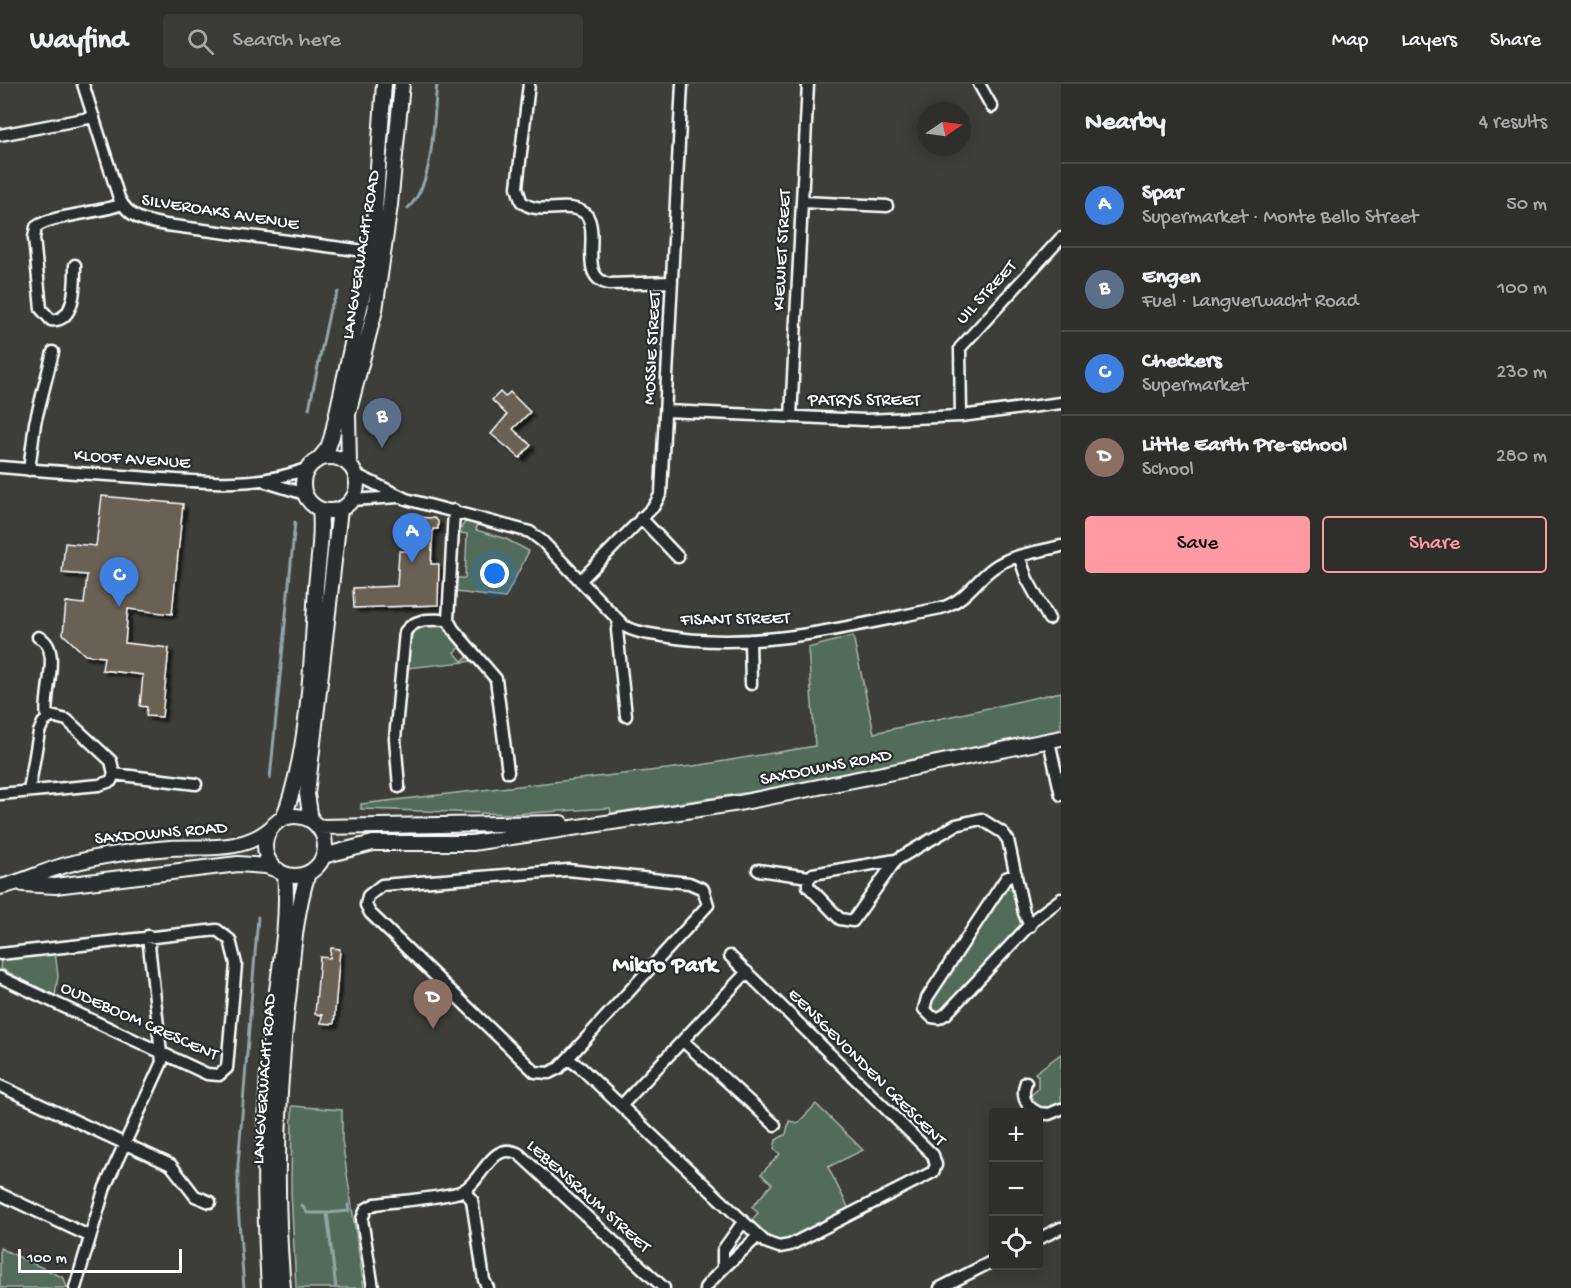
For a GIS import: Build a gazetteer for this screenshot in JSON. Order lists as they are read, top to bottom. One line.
{"streets":{"street":["SILVEROAKS AVENUE","KIEWIET STREET","LANGVERWACHT ROAD","UIL STREET","MOSSIE STREET","PATRYS STREET","KLOOF AVENUE","FISANT STREET","SAXDOWNS ROAD","OUDEBOOM CRESCENT","EENSGEVONDEN CRESCENT","LEBENSRAUM STREET"]},"crossings":[["SILVEROAKS AVENUE","LANGVERWACHT ROAD"],["KIEWIET STREET","PATRYS STREET"],["LANGVERWACHT ROAD","KLOOF AVENUE"],["LANGVERWACHT ROAD","FISANT STREET"],["LANGVERWACHT ROAD","SAXDOWNS ROAD"],["UIL STREET","PATRYS STREET"],["MOSSIE STREET","PATRYS STREET"],["MOSSIE STREET","FISANT STREET"],["KLOOF AVENUE","FISANT STREET"]],"districts":["Mikro Park"],"scale_bar":"100 m","north":"right","page":{"header":"Wayfind","search":"Search here","nav":["Map","Layers","Share"],"heading":["Nearby","4 results"],"list":[{"mark":"A","name":"Spar","note":"Supermarket · Monte Bello Street","value":"50 m"},{"mark":"B","name":"Engen","note":"Fuel · Langverwacht Road","value":"100 m"},{"mark":"C","name":"Checkers","note":"Supermarket","value":"230 m"},{"mark":"D","name":"Little Earth Pre-school","note":"School","value":"280 m"}],"pins":["B","A","C","D"],"buttons":["Save","Share"],"map_buttons":["+","−"],"scale":"100 m"}}
